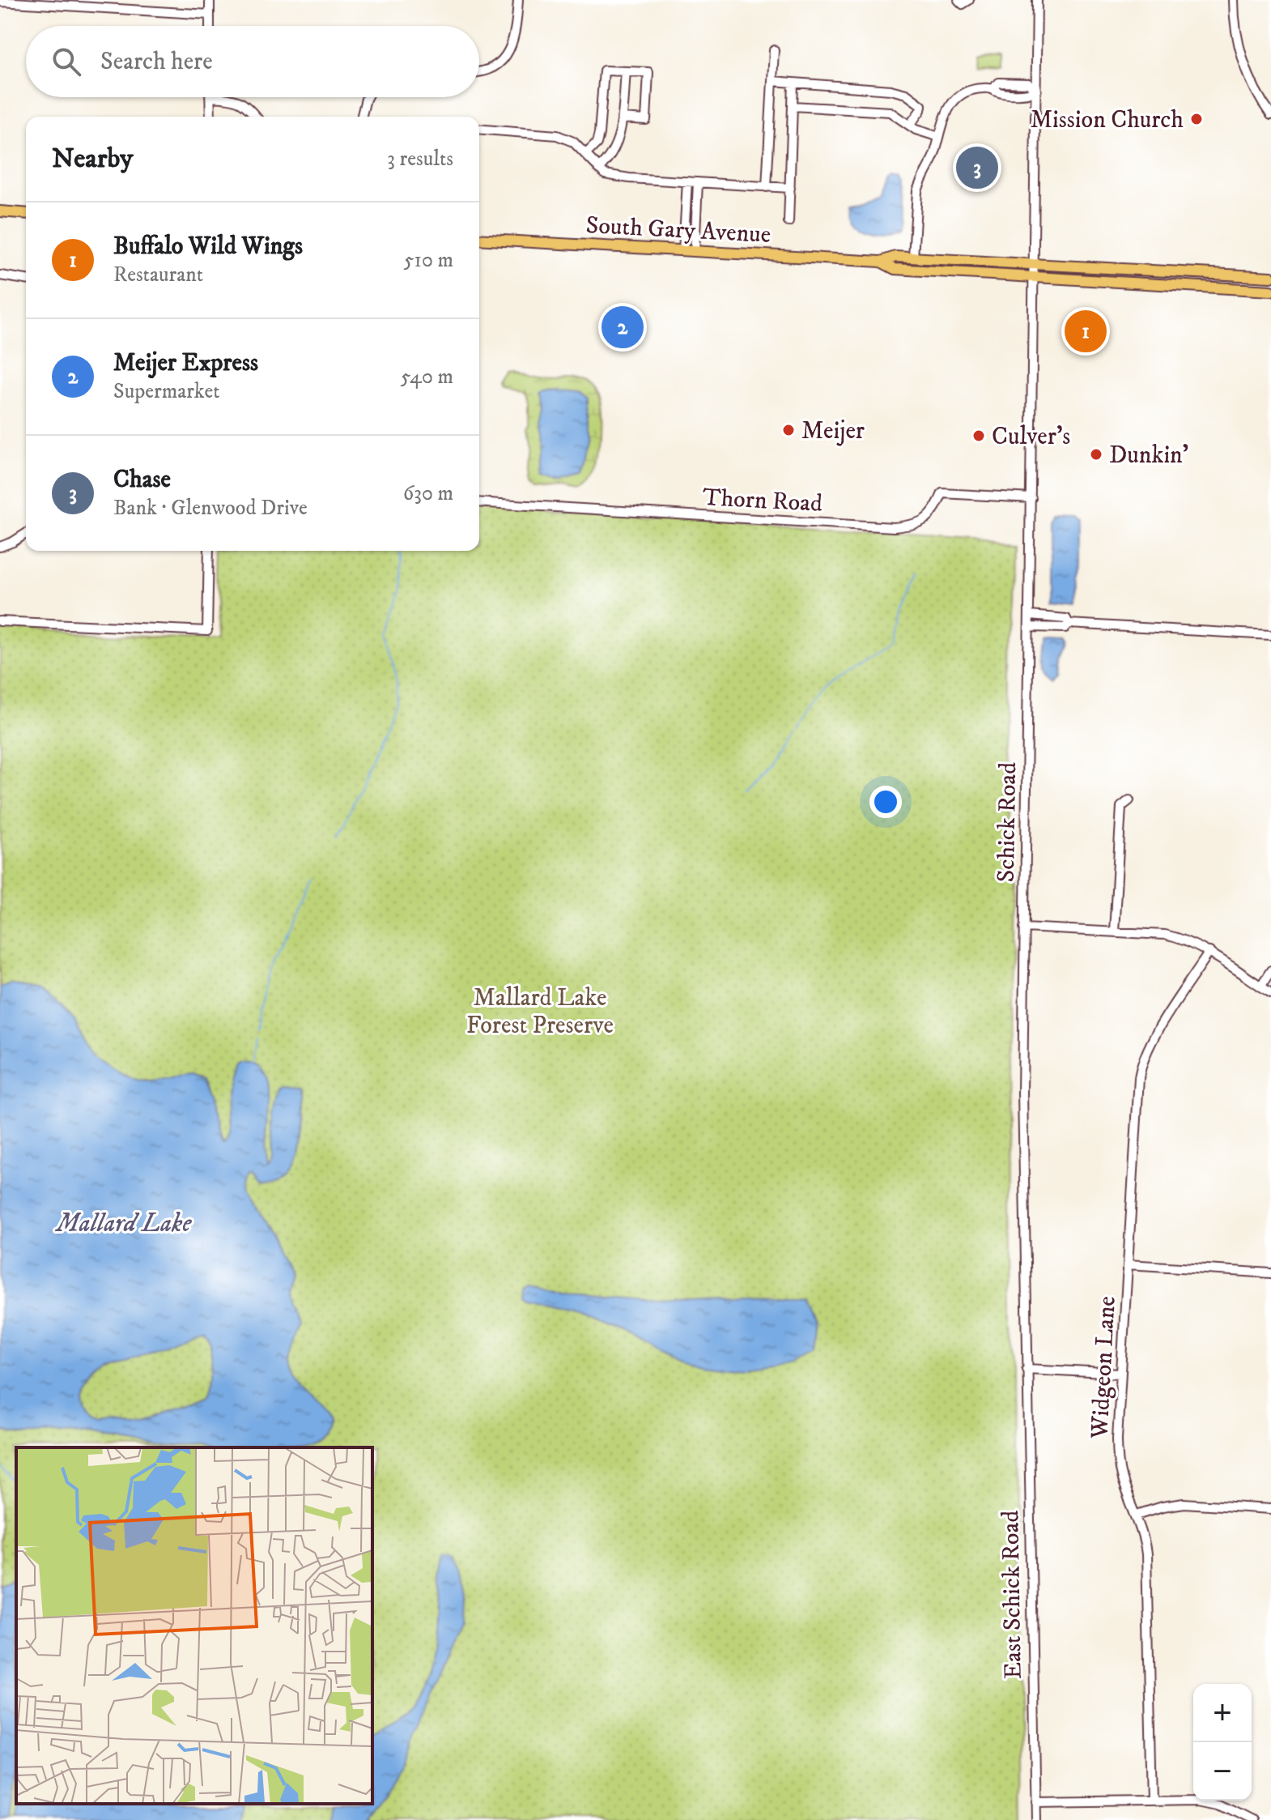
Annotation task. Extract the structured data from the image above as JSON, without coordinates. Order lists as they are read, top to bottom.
{
  "streets": {
    "main road": ["South Gary Avenue"],
    "street": [
      "Thorn Road",
      "Schick Road",
      "Widgeon Lane",
      "East Schick Road"
    ]
  },
  "crossings": [
    ["South Gary Avenue", "Schick Road"],
    ["Thorn Road", "Schick Road"],
    ["Schick Road", "East Schick Road"]
  ],
  "water": ["Mallard Lake"],
  "parks": ["Mallard Lake Forest Preserve"],
  "places": [
    "Mission Church",
    "Meijer",
    "Culver's",
    "Dunkin'"
  ],
  "page": {
    "search": "Search here",
    "heading": ["Nearby", "3 results"],
    "pins": ["3", "2", "1"],
    "list": [
      {
        "mark": "1",
        "name": "Buffalo Wild Wings",
        "note": "Restaurant",
        "value": "510 m"
      },
      {
        "mark": "2",
        "name": "Meijer Express",
        "note": "Supermarket",
        "value": "540 m"
      },
      {
        "mark": "3",
        "name": "Chase",
        "note": "Bank · Glenwood Drive",
        "value": "630 m"
      }
    ],
    "map_buttons": ["+", "−"]
  }
}
